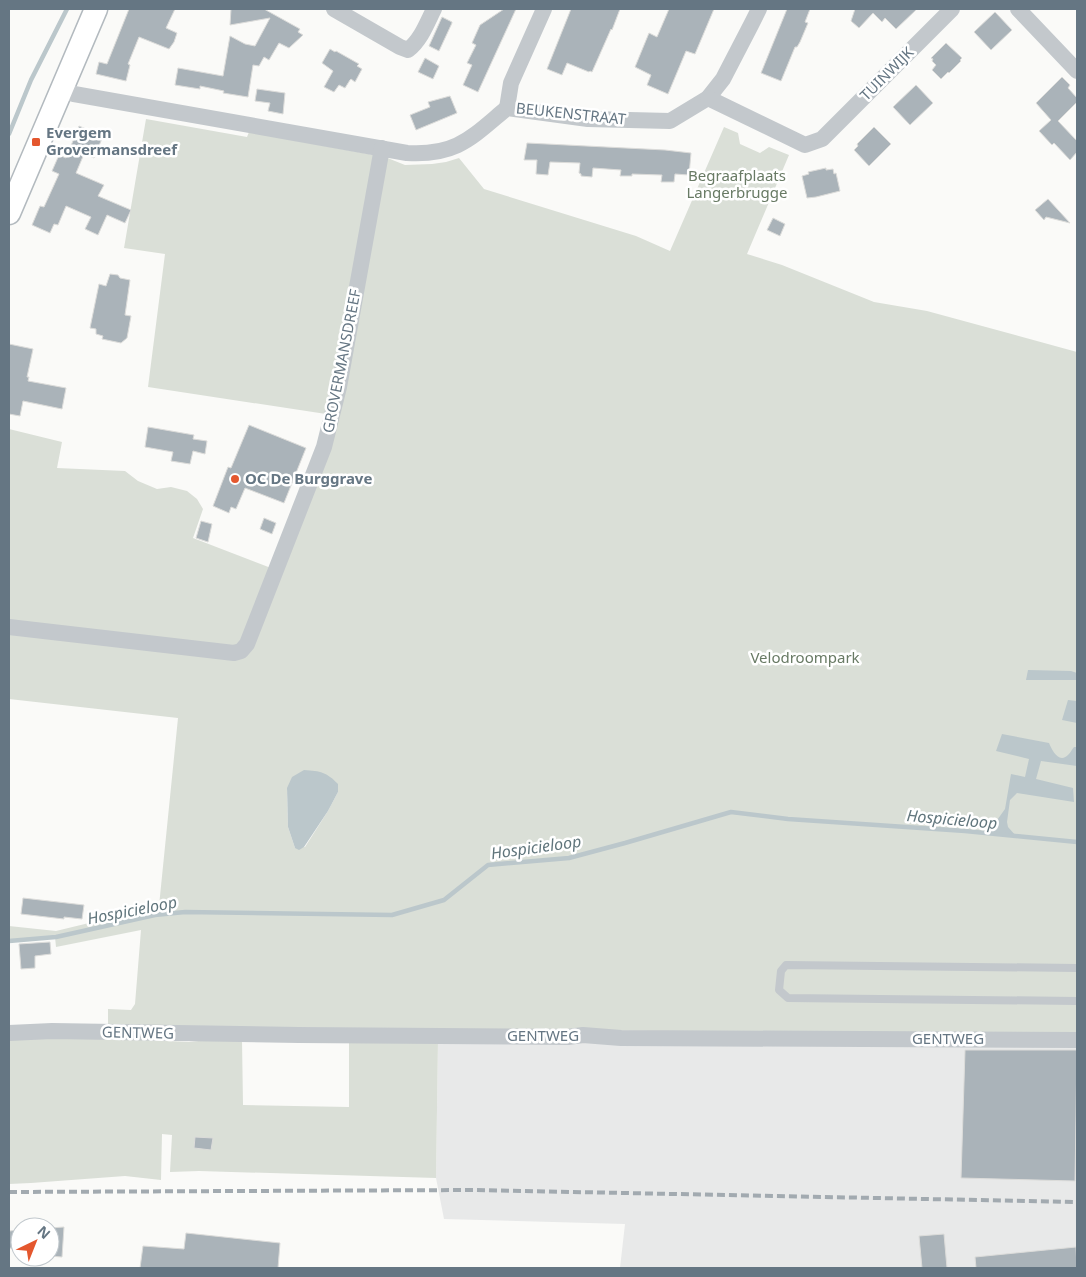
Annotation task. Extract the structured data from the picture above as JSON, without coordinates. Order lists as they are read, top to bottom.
{
  "streets": {
    "street": [
      "TUINWIJK",
      "BEUKENSTRAAT",
      "GROVERMANSDREEF",
      "GENTWEG"
    ]
  },
  "crossings": [
    ["TUINWIJK", "BEUKENSTRAAT"],
    ["BEUKENSTRAAT", "GROVERMANSDREEF"]
  ],
  "water": ["Hospicieloop"],
  "parks": ["Begraafplaats Langerbrugge", "Velodroompark"],
  "places": {
    "transit": ["Evergem Grovermansdreef"],
    "other": ["OC De Burggrave"]
  },
  "north": "top right"
}
